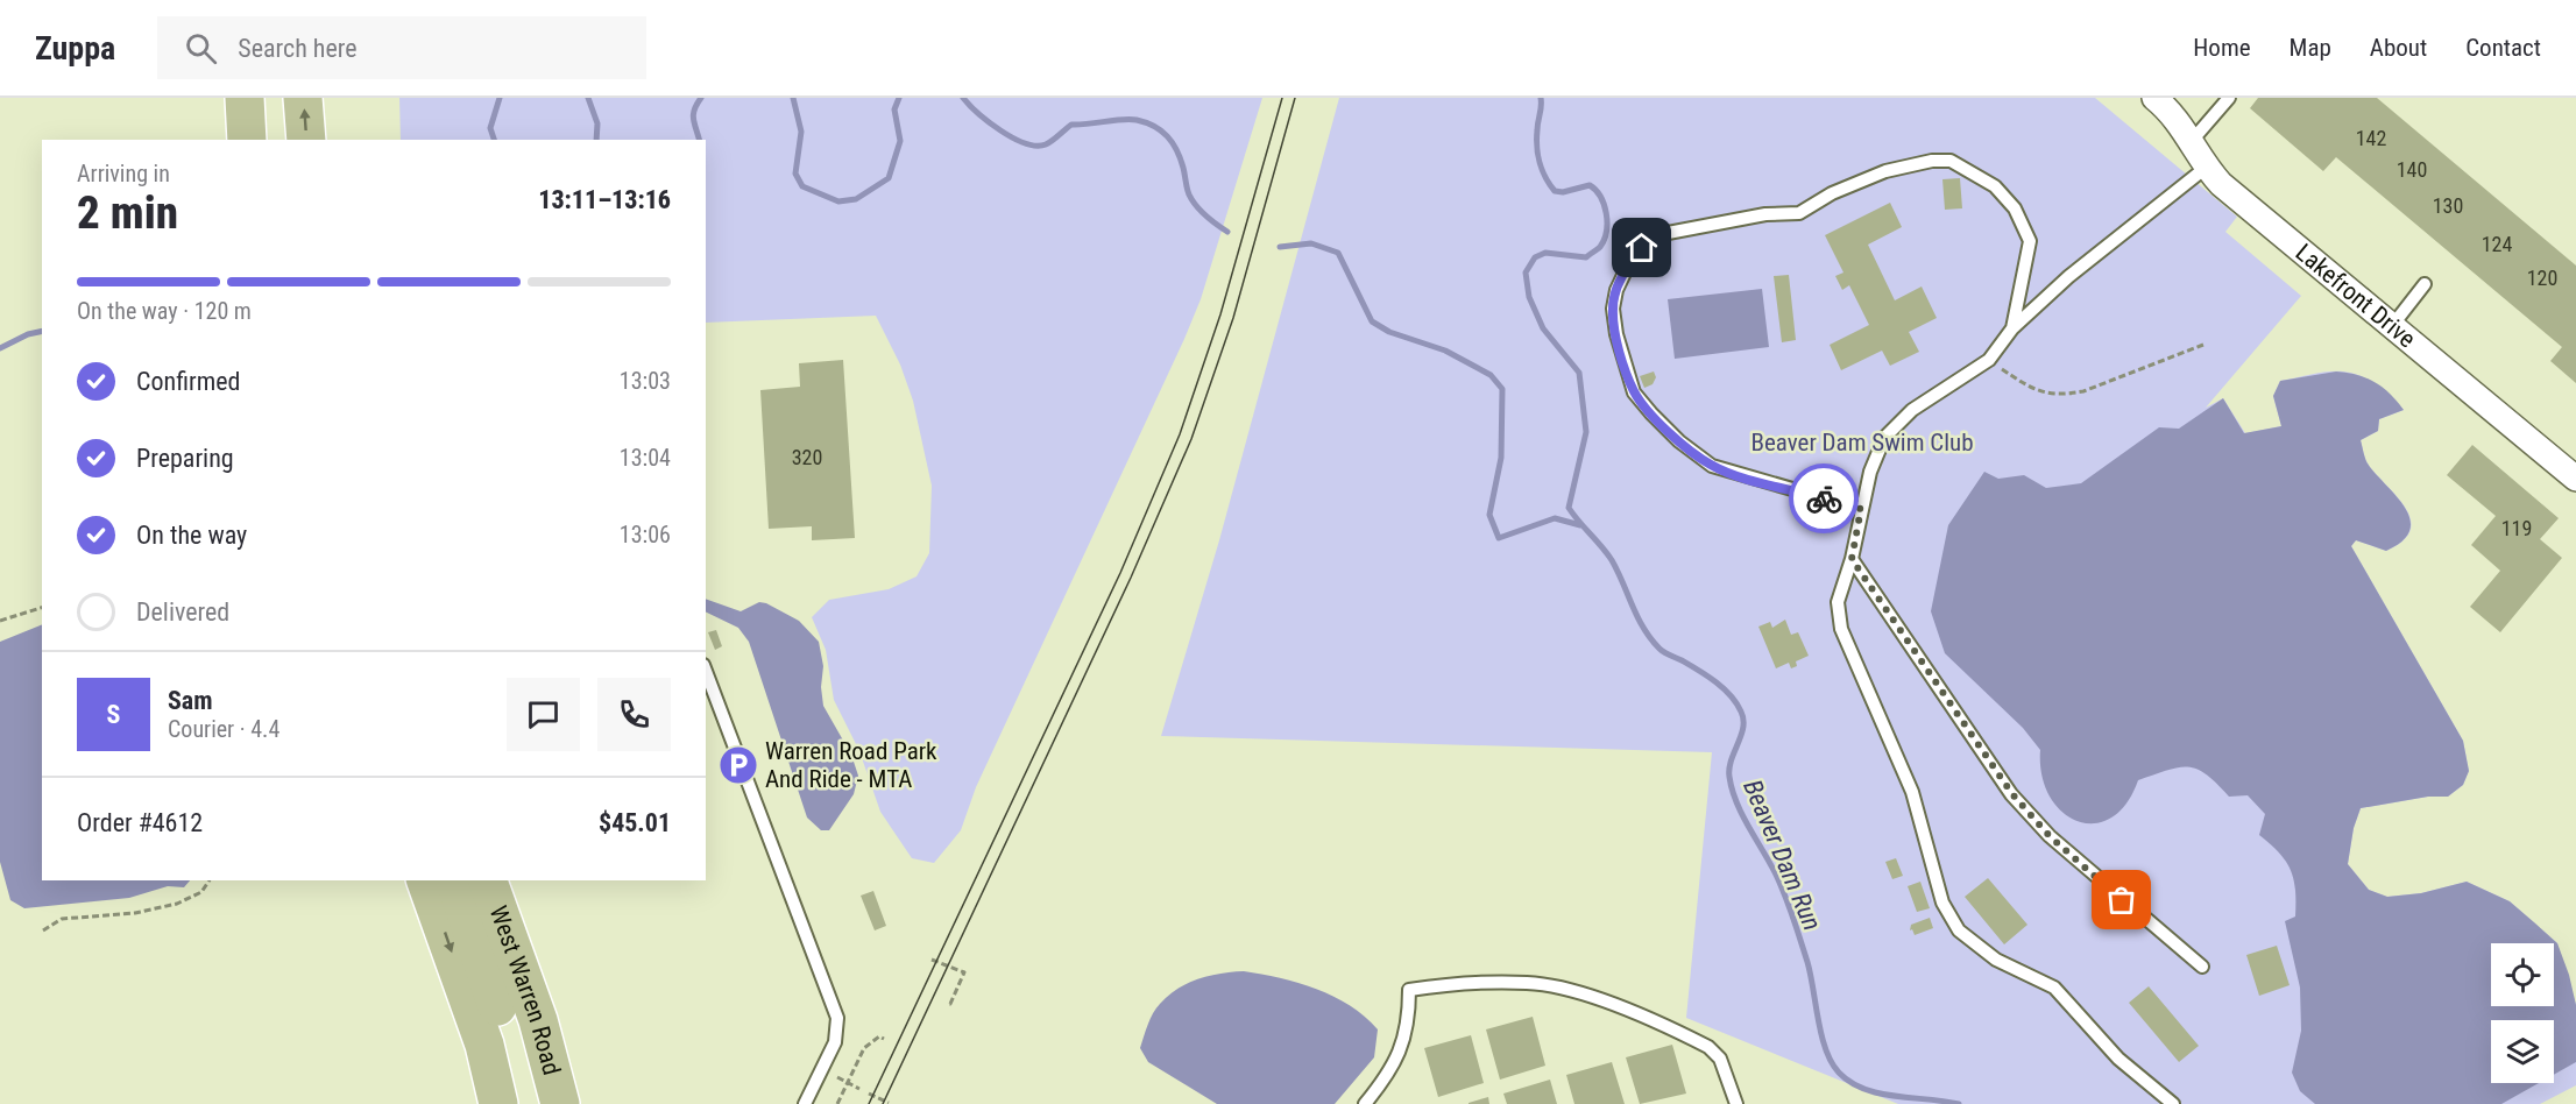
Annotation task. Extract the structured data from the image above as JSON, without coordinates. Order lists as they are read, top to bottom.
{
  "streets": {
    "main road": ["West Warren Road"],
    "street": ["Lakefront Drive"]
  },
  "water": ["Beaver Dam Run"],
  "parks": ["Beaver Dam Swim Club"],
  "places": {
    "parking": ["Warren Road Park And Ride - MTA"]
  },
  "house_numbers": [
    "142",
    "140",
    "130",
    "124",
    "120",
    "320",
    "119"
  ],
  "page": {
    "header": "Zuppa",
    "search": "Search here",
    "nav": [
      "Home",
      "Map",
      "About",
      "Contact"
    ],
    "heading": ["2 min", "Arriving in", "13:11–13:16"],
    "panel": [
      "Sam",
      "Courier · 4.4",
      "Order #4612",
      "$45.01"
    ],
    "bar": "On the way · 120 m",
    "list": [
      ["Confirmed", "13:03"],
      ["Preparing", "13:04"],
      ["On the way", "13:06"],
      "Delivered"
    ],
    "round": "S"
  }
}
